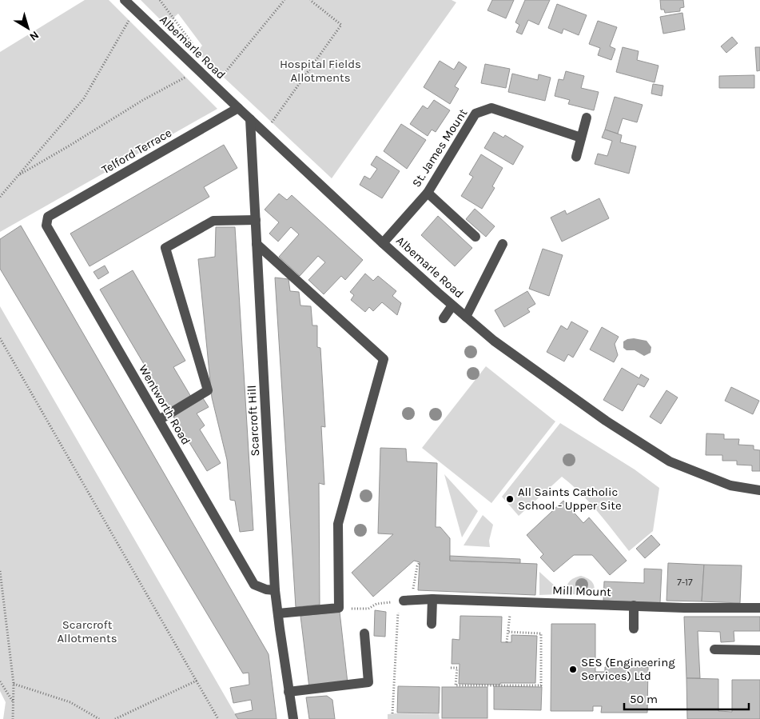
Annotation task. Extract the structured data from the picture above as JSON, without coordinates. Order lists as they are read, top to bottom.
{
  "streets": {
    "street": [
      "Albemarle Road",
      "St. James Mount",
      "Telford Terrace",
      "Wentworth Road",
      "Scarcroft Hill",
      "Mill Mount"
    ]
  },
  "crossings": [
    ["Albemarle Road", "St. James Mount"],
    ["Albemarle Road", "Telford Terrace"],
    ["Albemarle Road", "Scarcroft Hill"],
    ["Telford Terrace", "Wentworth Road"],
    ["Wentworth Road", "Scarcroft Hill"]
  ],
  "parks": ["Hospital Fields Allotments", "Scarcroft Allotments"],
  "places": ["All Saints Catholic School - Upper Site", "SES (Engineering Services) Ltd"],
  "house_numbers": ["7-17"],
  "scale_bar": "50 m",
  "north": "bottom right"
}
